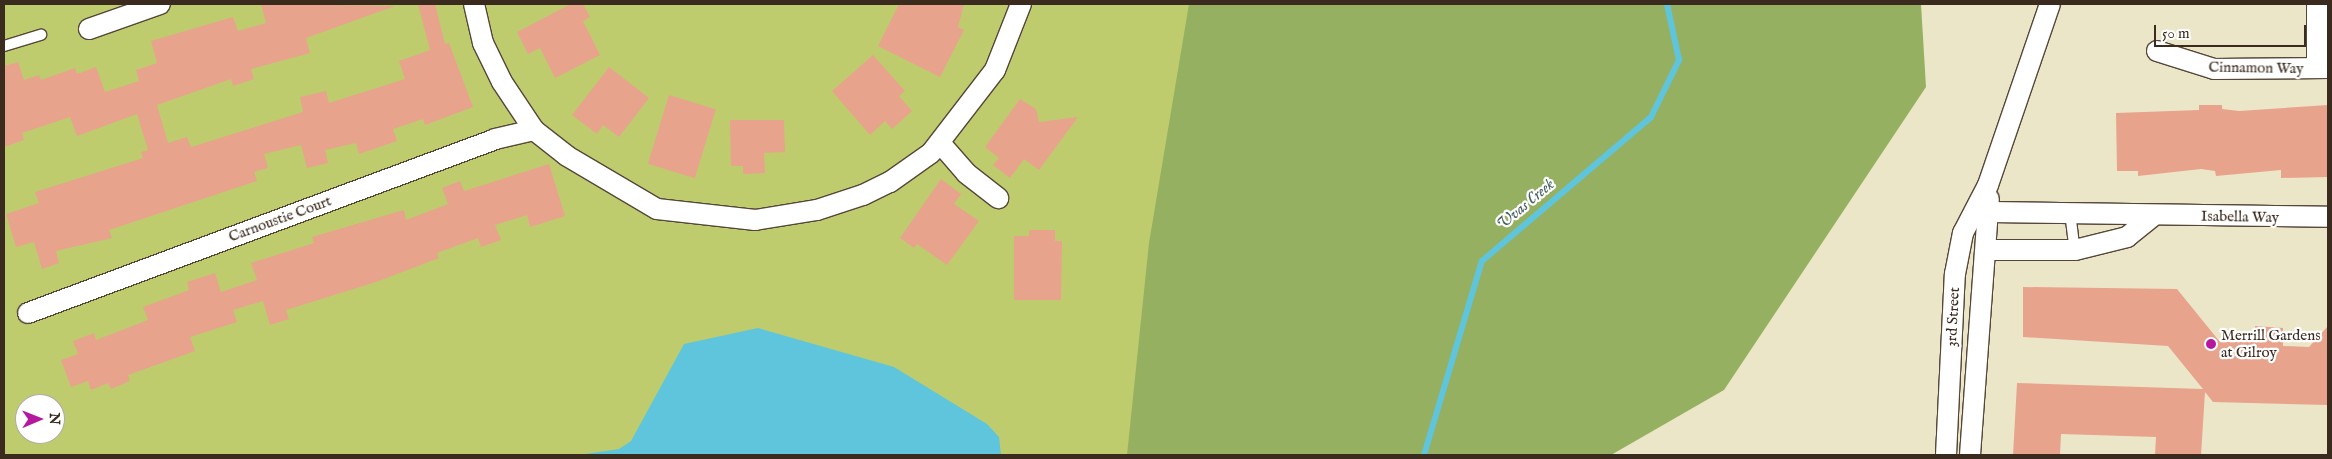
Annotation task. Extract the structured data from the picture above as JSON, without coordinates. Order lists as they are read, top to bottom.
{
  "streets": {
    "street": [
      "Cinnamon Way",
      "Isabella Way",
      "Carnoustie Court",
      "3rd Street"
    ]
  },
  "crossings": [
    ["Isabella Way", "3rd Street"]
  ],
  "water": ["Uvas Creek"],
  "places": ["Merrill Gardens at Gilroy"],
  "scale_bar": "50 m",
  "north": "right"
}
